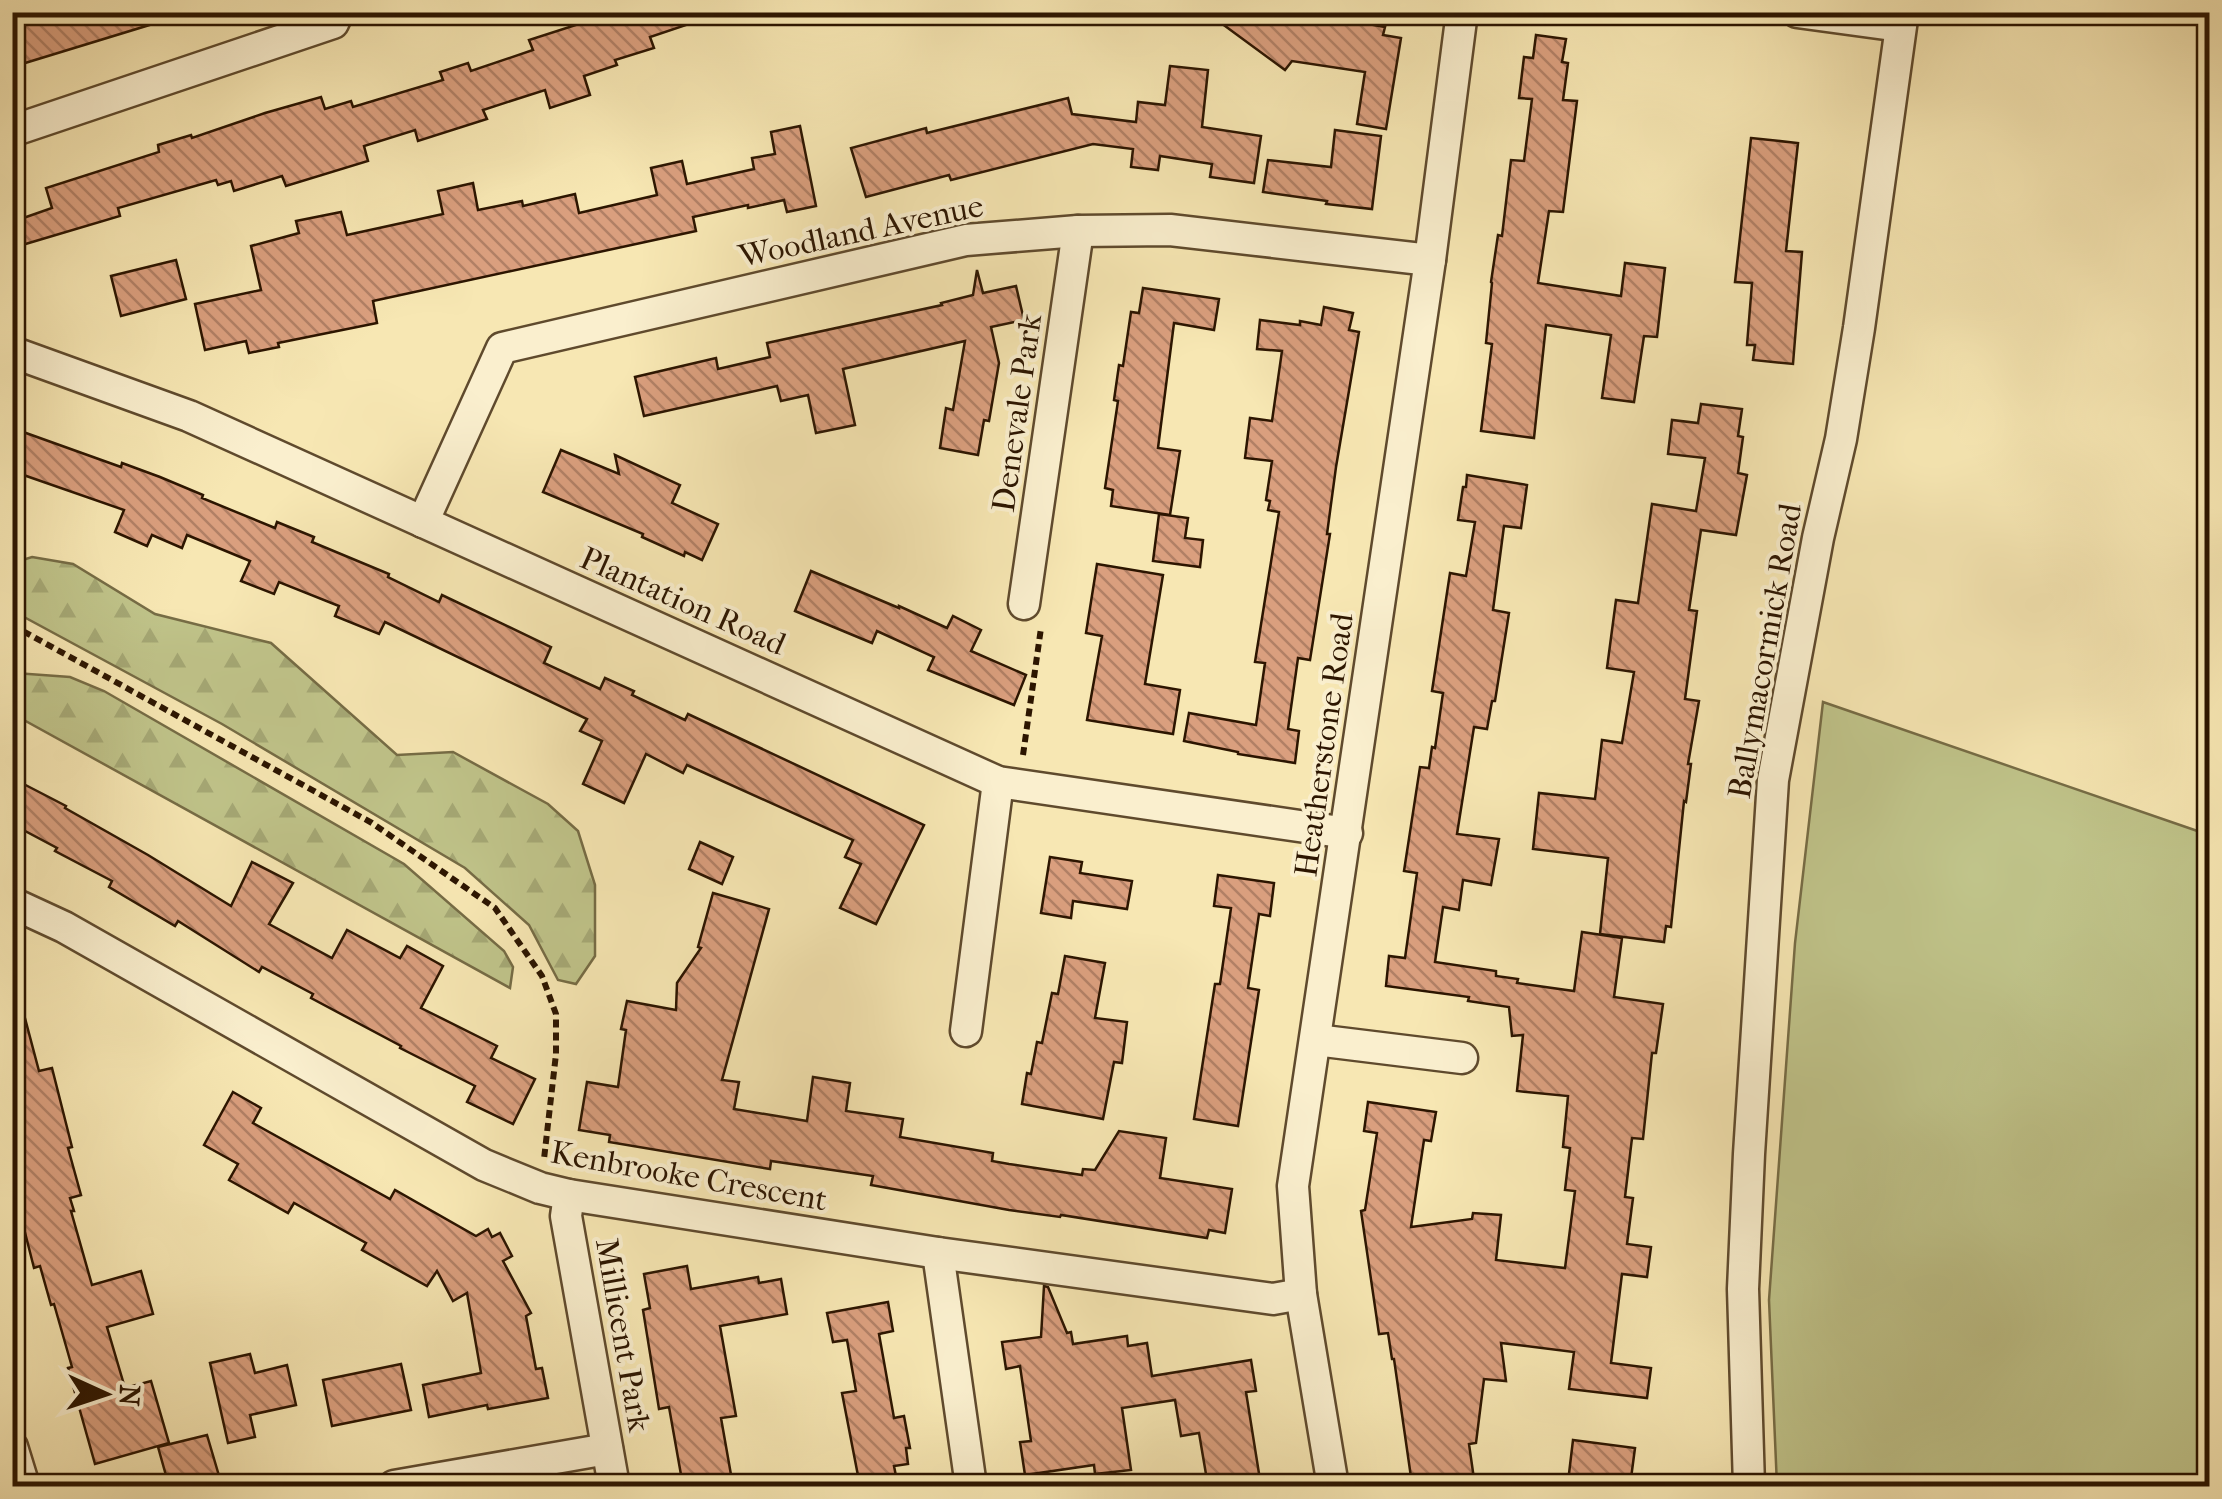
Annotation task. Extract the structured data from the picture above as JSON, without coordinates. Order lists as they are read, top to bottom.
{
  "streets": {
    "street": [
      "Woodland Avenue",
      "Denevale Park",
      "Plantation Road",
      "Ballymacormick Road",
      "Heatherstone Road",
      "Kenbrooke Crescent",
      "Millicent Park"
    ]
  },
  "crossings": [
    ["Woodland Avenue", "Denevale Park"],
    ["Woodland Avenue", "Plantation Road"],
    ["Woodland Avenue", "Heatherstone Road"],
    ["Plantation Road", "Heatherstone Road"],
    ["Heatherstone Road", "Kenbrooke Crescent"],
    ["Kenbrooke Crescent", "Millicent Park"]
  ],
  "north": "right"
}
